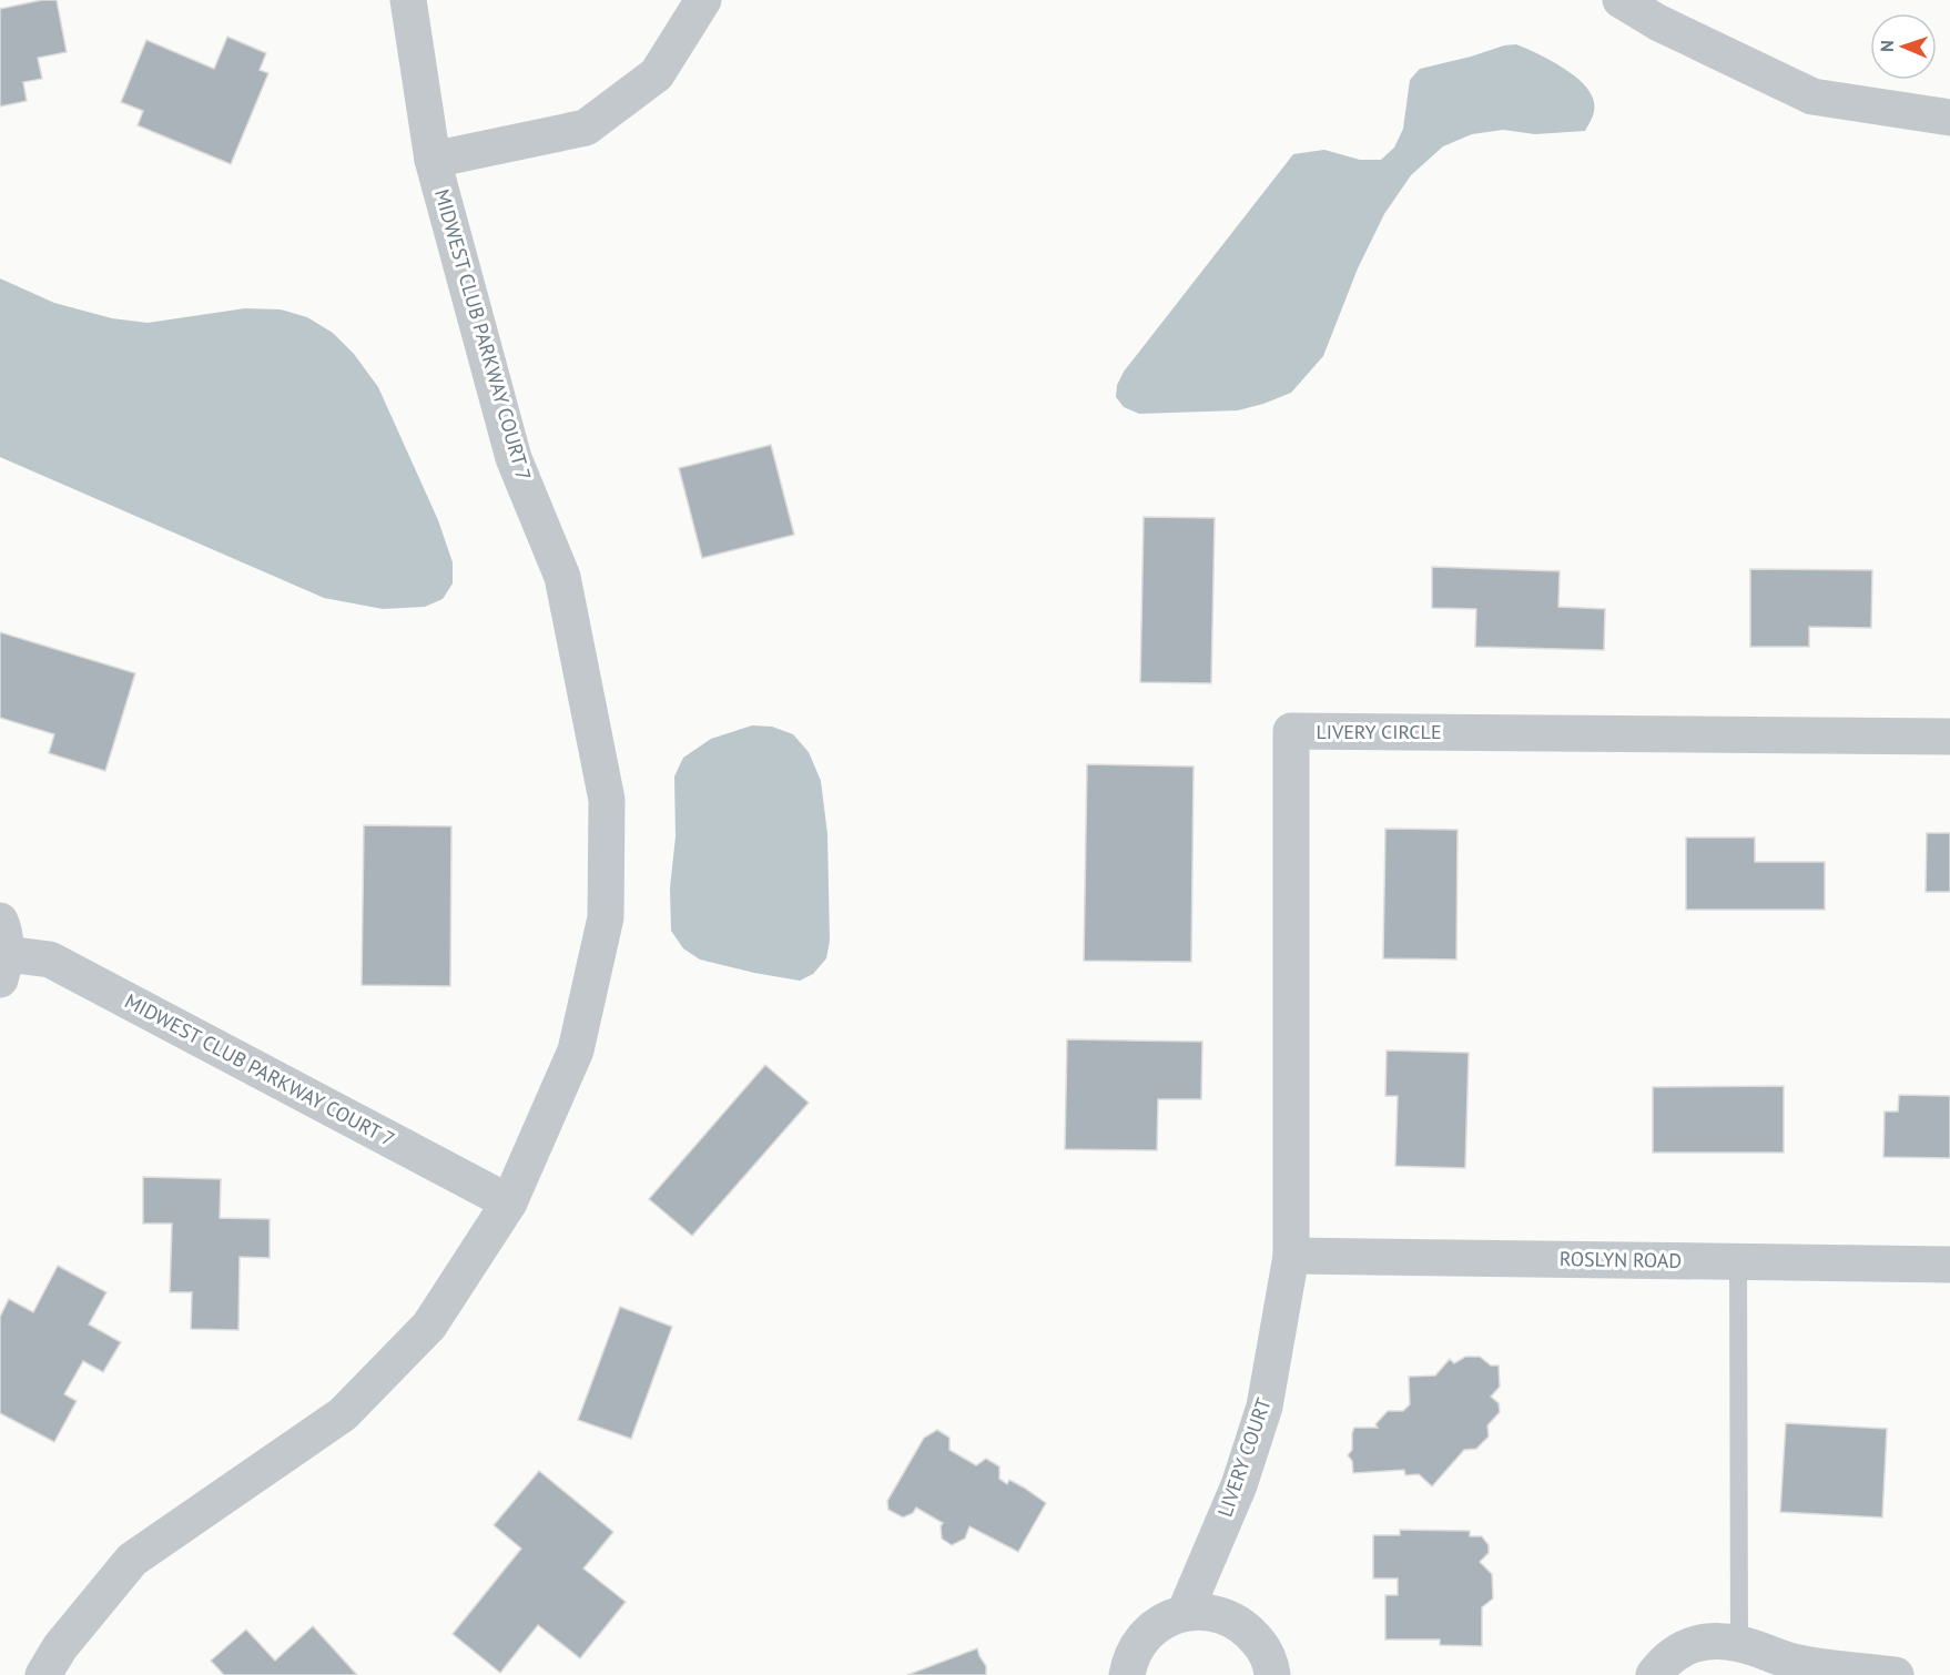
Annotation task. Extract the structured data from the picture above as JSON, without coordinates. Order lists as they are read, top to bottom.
{
  "streets": {
    "street": [
      "MIDWEST CLUB PARKWAY COURT 7",
      "LIVERY CIRCLE",
      "ROSLYN ROAD",
      "LIVERY COURT"
    ]
  },
  "crossings": [
    ["LIVERY CIRCLE", "ROSLYN ROAD"],
    ["LIVERY CIRCLE", "LIVERY COURT"],
    ["ROSLYN ROAD", "LIVERY COURT"]
  ],
  "north": "left"
}
